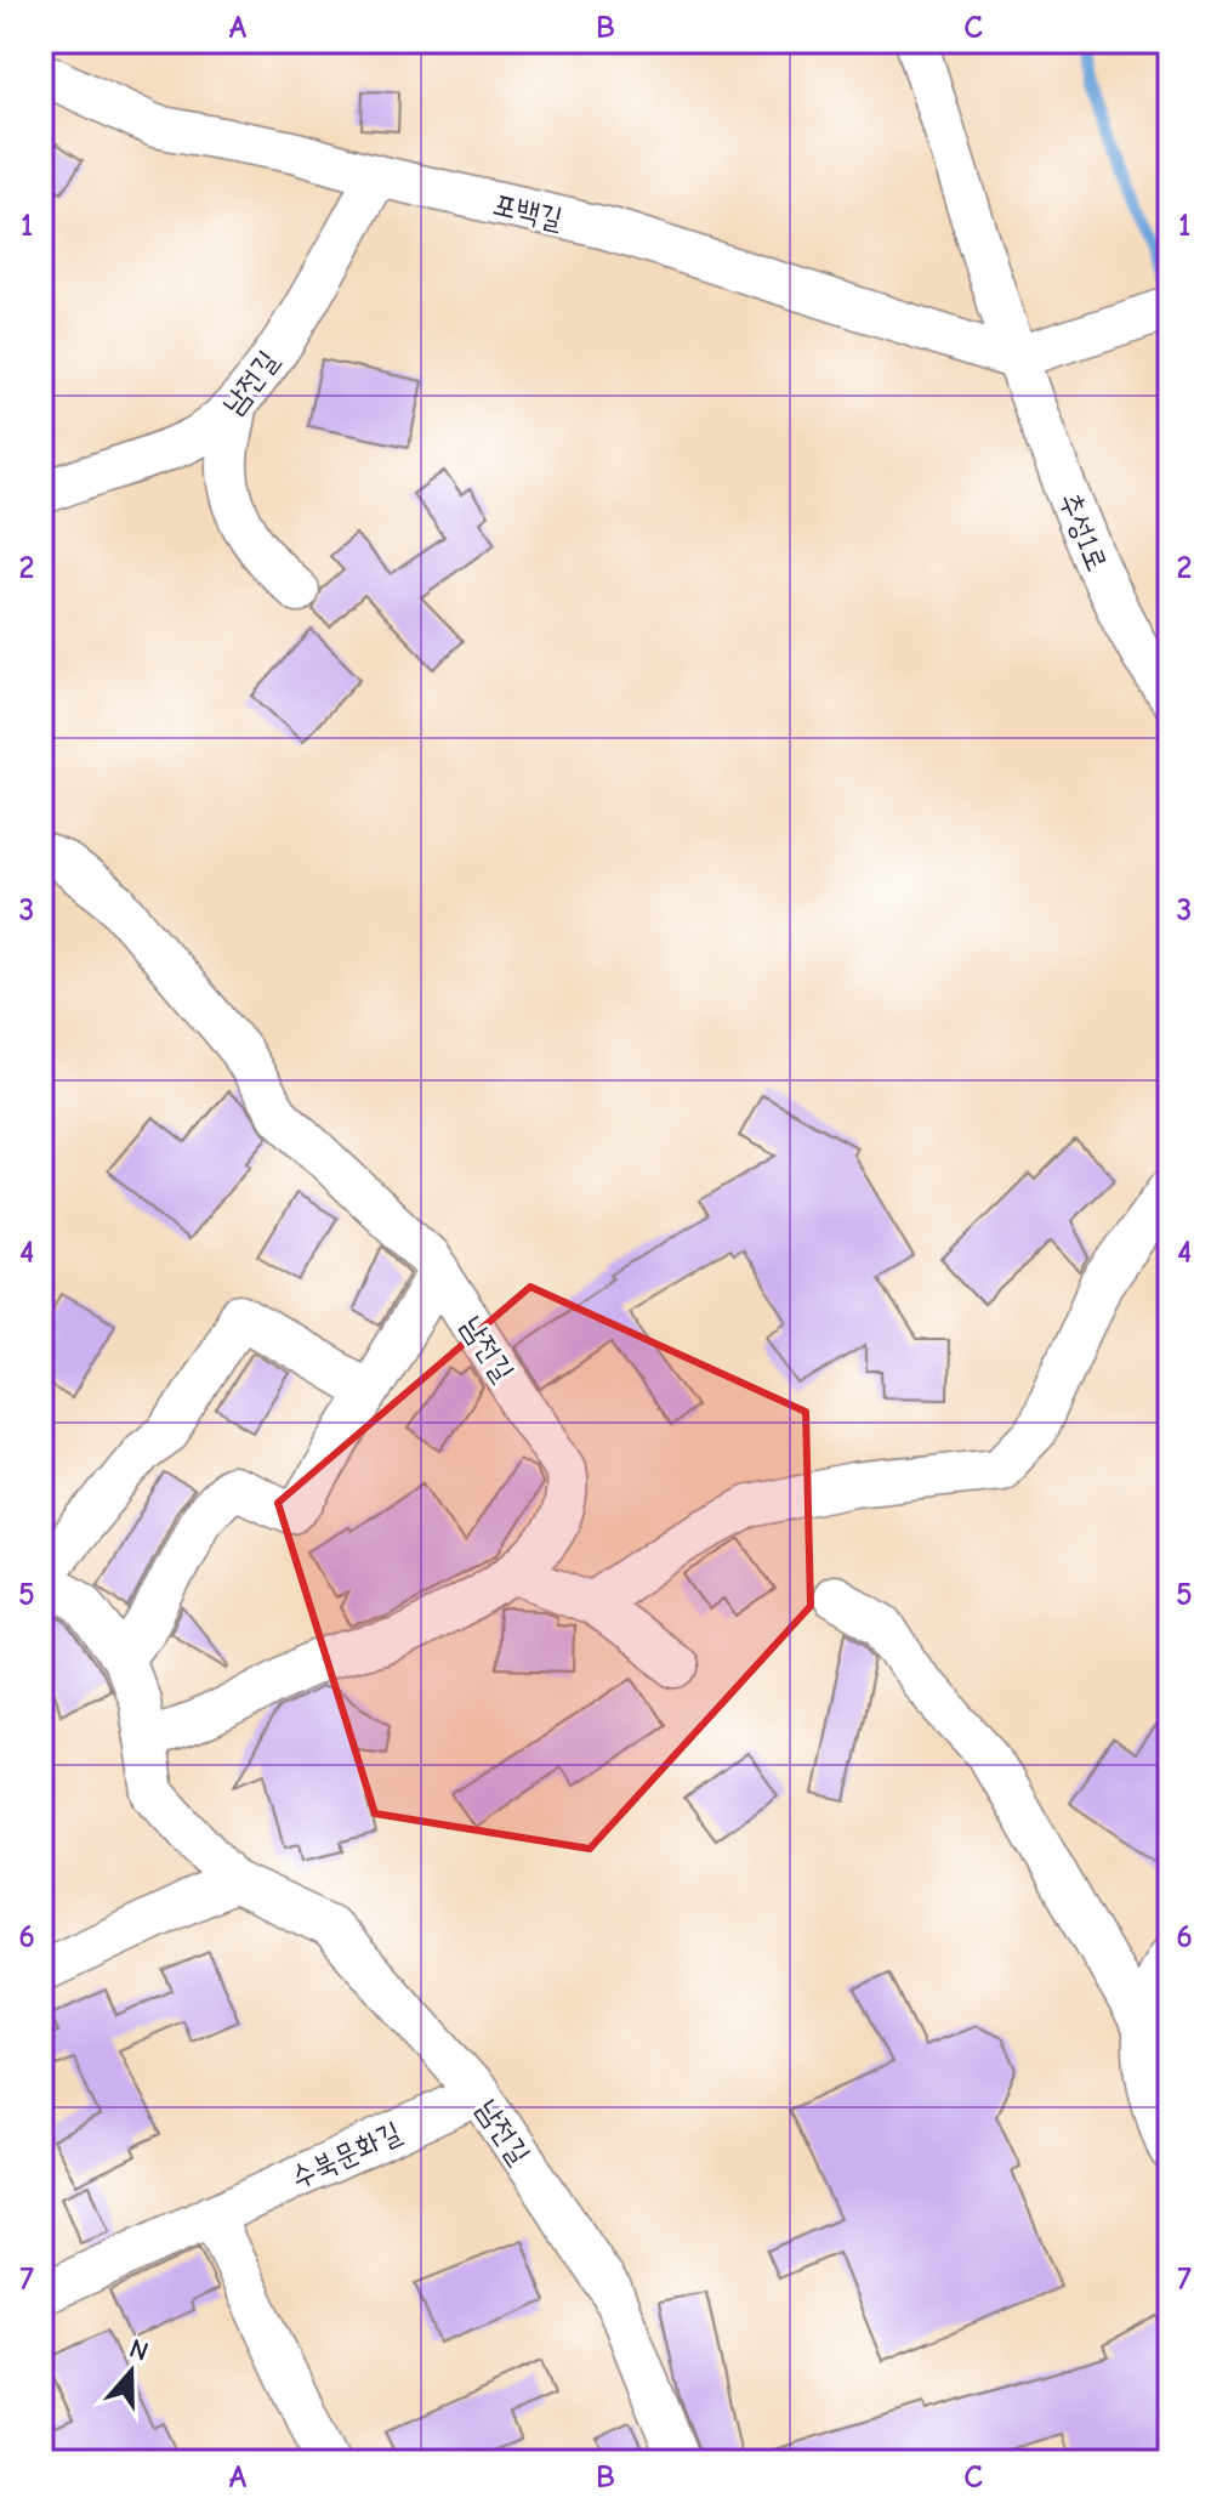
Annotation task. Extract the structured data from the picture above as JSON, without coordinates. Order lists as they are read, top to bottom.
{
  "streets": {
    "street": [
      "포백길",
      "남전길",
      "추성1로",
      "수북문화길"
    ]
  },
  "crossings": [
    ["포백길", "남전길"],
    ["포백길", "추성1로"],
    ["남전길", "수북문화길"]
  ],
  "north": "top",
  "grid": {
    "columns": ["A", "B", "C"],
    "rows": [
      "1",
      "2",
      "3",
      "4",
      "5",
      "6",
      "7"
    ]
  }
}
